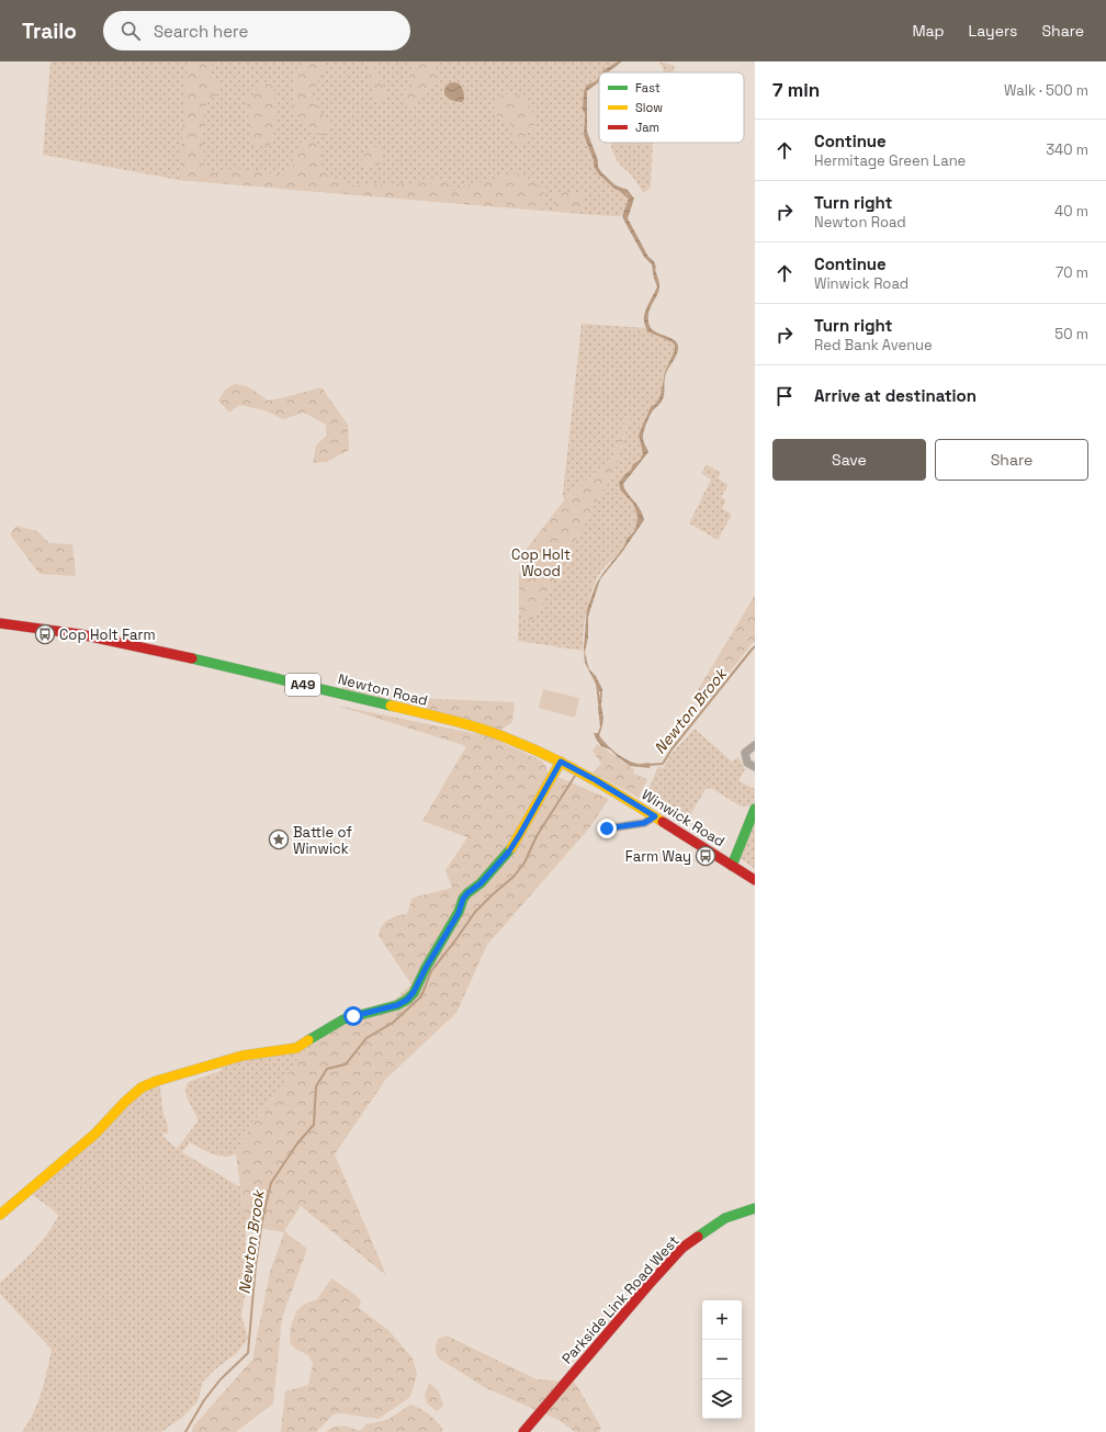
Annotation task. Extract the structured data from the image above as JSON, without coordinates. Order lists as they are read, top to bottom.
{
  "streets": {
    "main road": [
      "A49",
      "Newton Road",
      "Winwick Road",
      "Parkside Link Road West"
    ]
  },
  "crossings": [
    ["Newton Road", "Winwick Road"]
  ],
  "water": ["Newton Brook"],
  "parks": ["Cop Holt Wood"],
  "places": {
    "bus stop": ["Cop Holt Farm", "Farm Way"],
    "place": ["Battle of Winwick"]
  },
  "legend": ["Fast", "Slow", "Jam"],
  "page": {
    "header": "Trailo",
    "search": "Search here",
    "nav": ["Map", "Layers", "Share"],
    "heading": ["7 min", "Walk · 500 m"],
    "list": [
      ["Continue", "Hermitage Green Lane", "340 m"],
      ["Turn right", "Newton Road", "40 m"],
      ["Continue", "Winwick Road", "70 m"],
      ["Turn right", "Red Bank Avenue", "50 m"],
      "Arrive at destination"
    ],
    "buttons": ["Save", "Share"],
    "map_buttons": ["+", "−"]
  }
}
